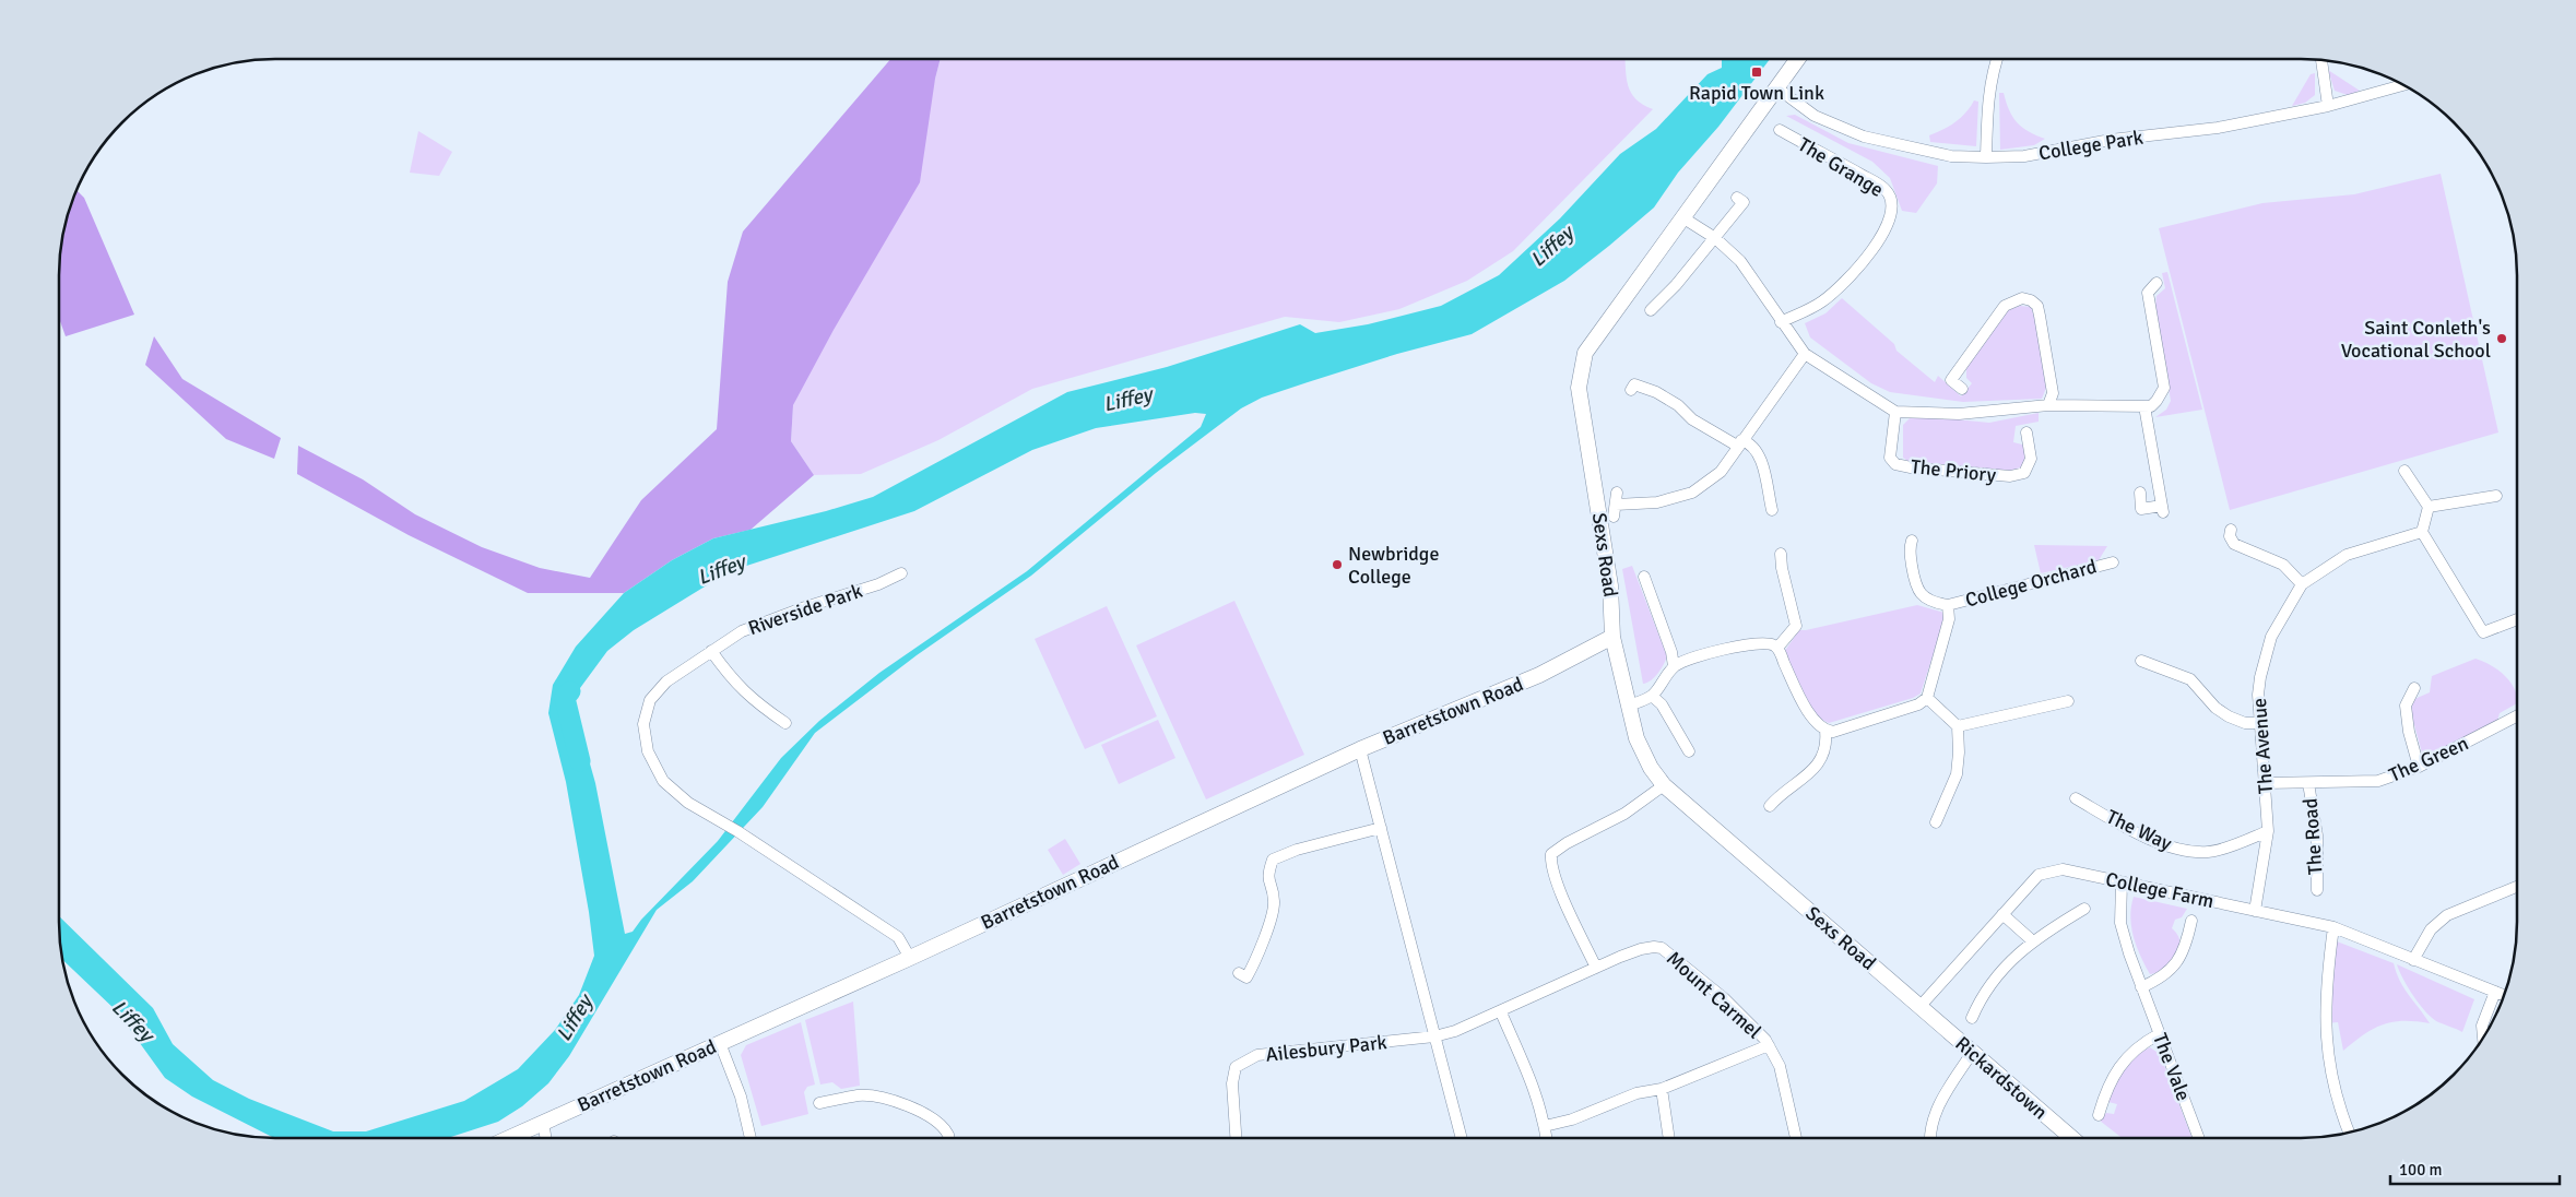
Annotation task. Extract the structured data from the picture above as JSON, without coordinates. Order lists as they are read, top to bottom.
{
  "streets": {
    "street": [
      "College Park",
      "The Grange",
      "The Priory",
      "Sexs Road",
      "College Orchard",
      "Riverside Park",
      "Barretstown Road",
      "The Avenue",
      "The Green",
      "The Way",
      "The Road",
      "College Farm",
      "Mount Carmel",
      "Ailesbury Park",
      "The Vale",
      "Rickardstown"
    ]
  },
  "crossings": [
    ["College Park", "Sexs Road"],
    ["Sexs Road", "Barretstown Road"],
    ["Sexs Road", "College Farm"],
    ["Sexs Road", "Rickardstown"],
    ["Riverside Park", "Barretstown Road"],
    ["The Avenue", "The Green"],
    ["The Avenue", "The Way"],
    ["The Avenue", "College Farm"],
    ["The Green", "The Road"],
    ["College Farm", "The Vale"],
    ["College Farm", "Rickardstown"],
    ["Mount Carmel", "Ailesbury Park"]
  ],
  "water": ["Liffey"],
  "places": {
    "transit": ["Rapid Town Link"],
    "other": ["Saint Conleth's Vocational School", "Newbridge College"]
  },
  "scale_bar": "100 m"
}
